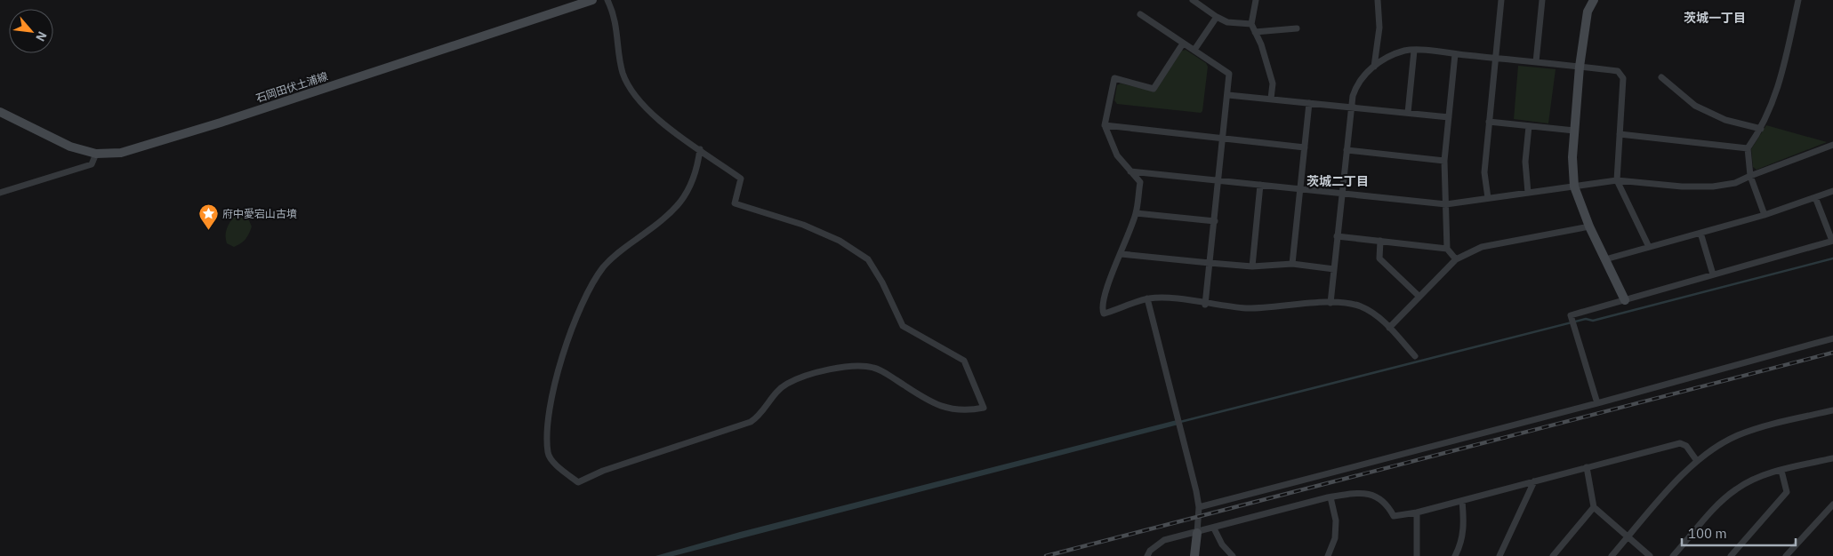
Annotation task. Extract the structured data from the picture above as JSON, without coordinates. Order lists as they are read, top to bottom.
{
  "streets": {
    "main road": ["石岡田伏土浦線"]
  },
  "districts": ["茨城一丁目", "茨城二丁目"],
  "places": {
    "place": ["府中愛宕山古墳"]
  },
  "scale_bar": "100 m",
  "north": "bottom right"
}
